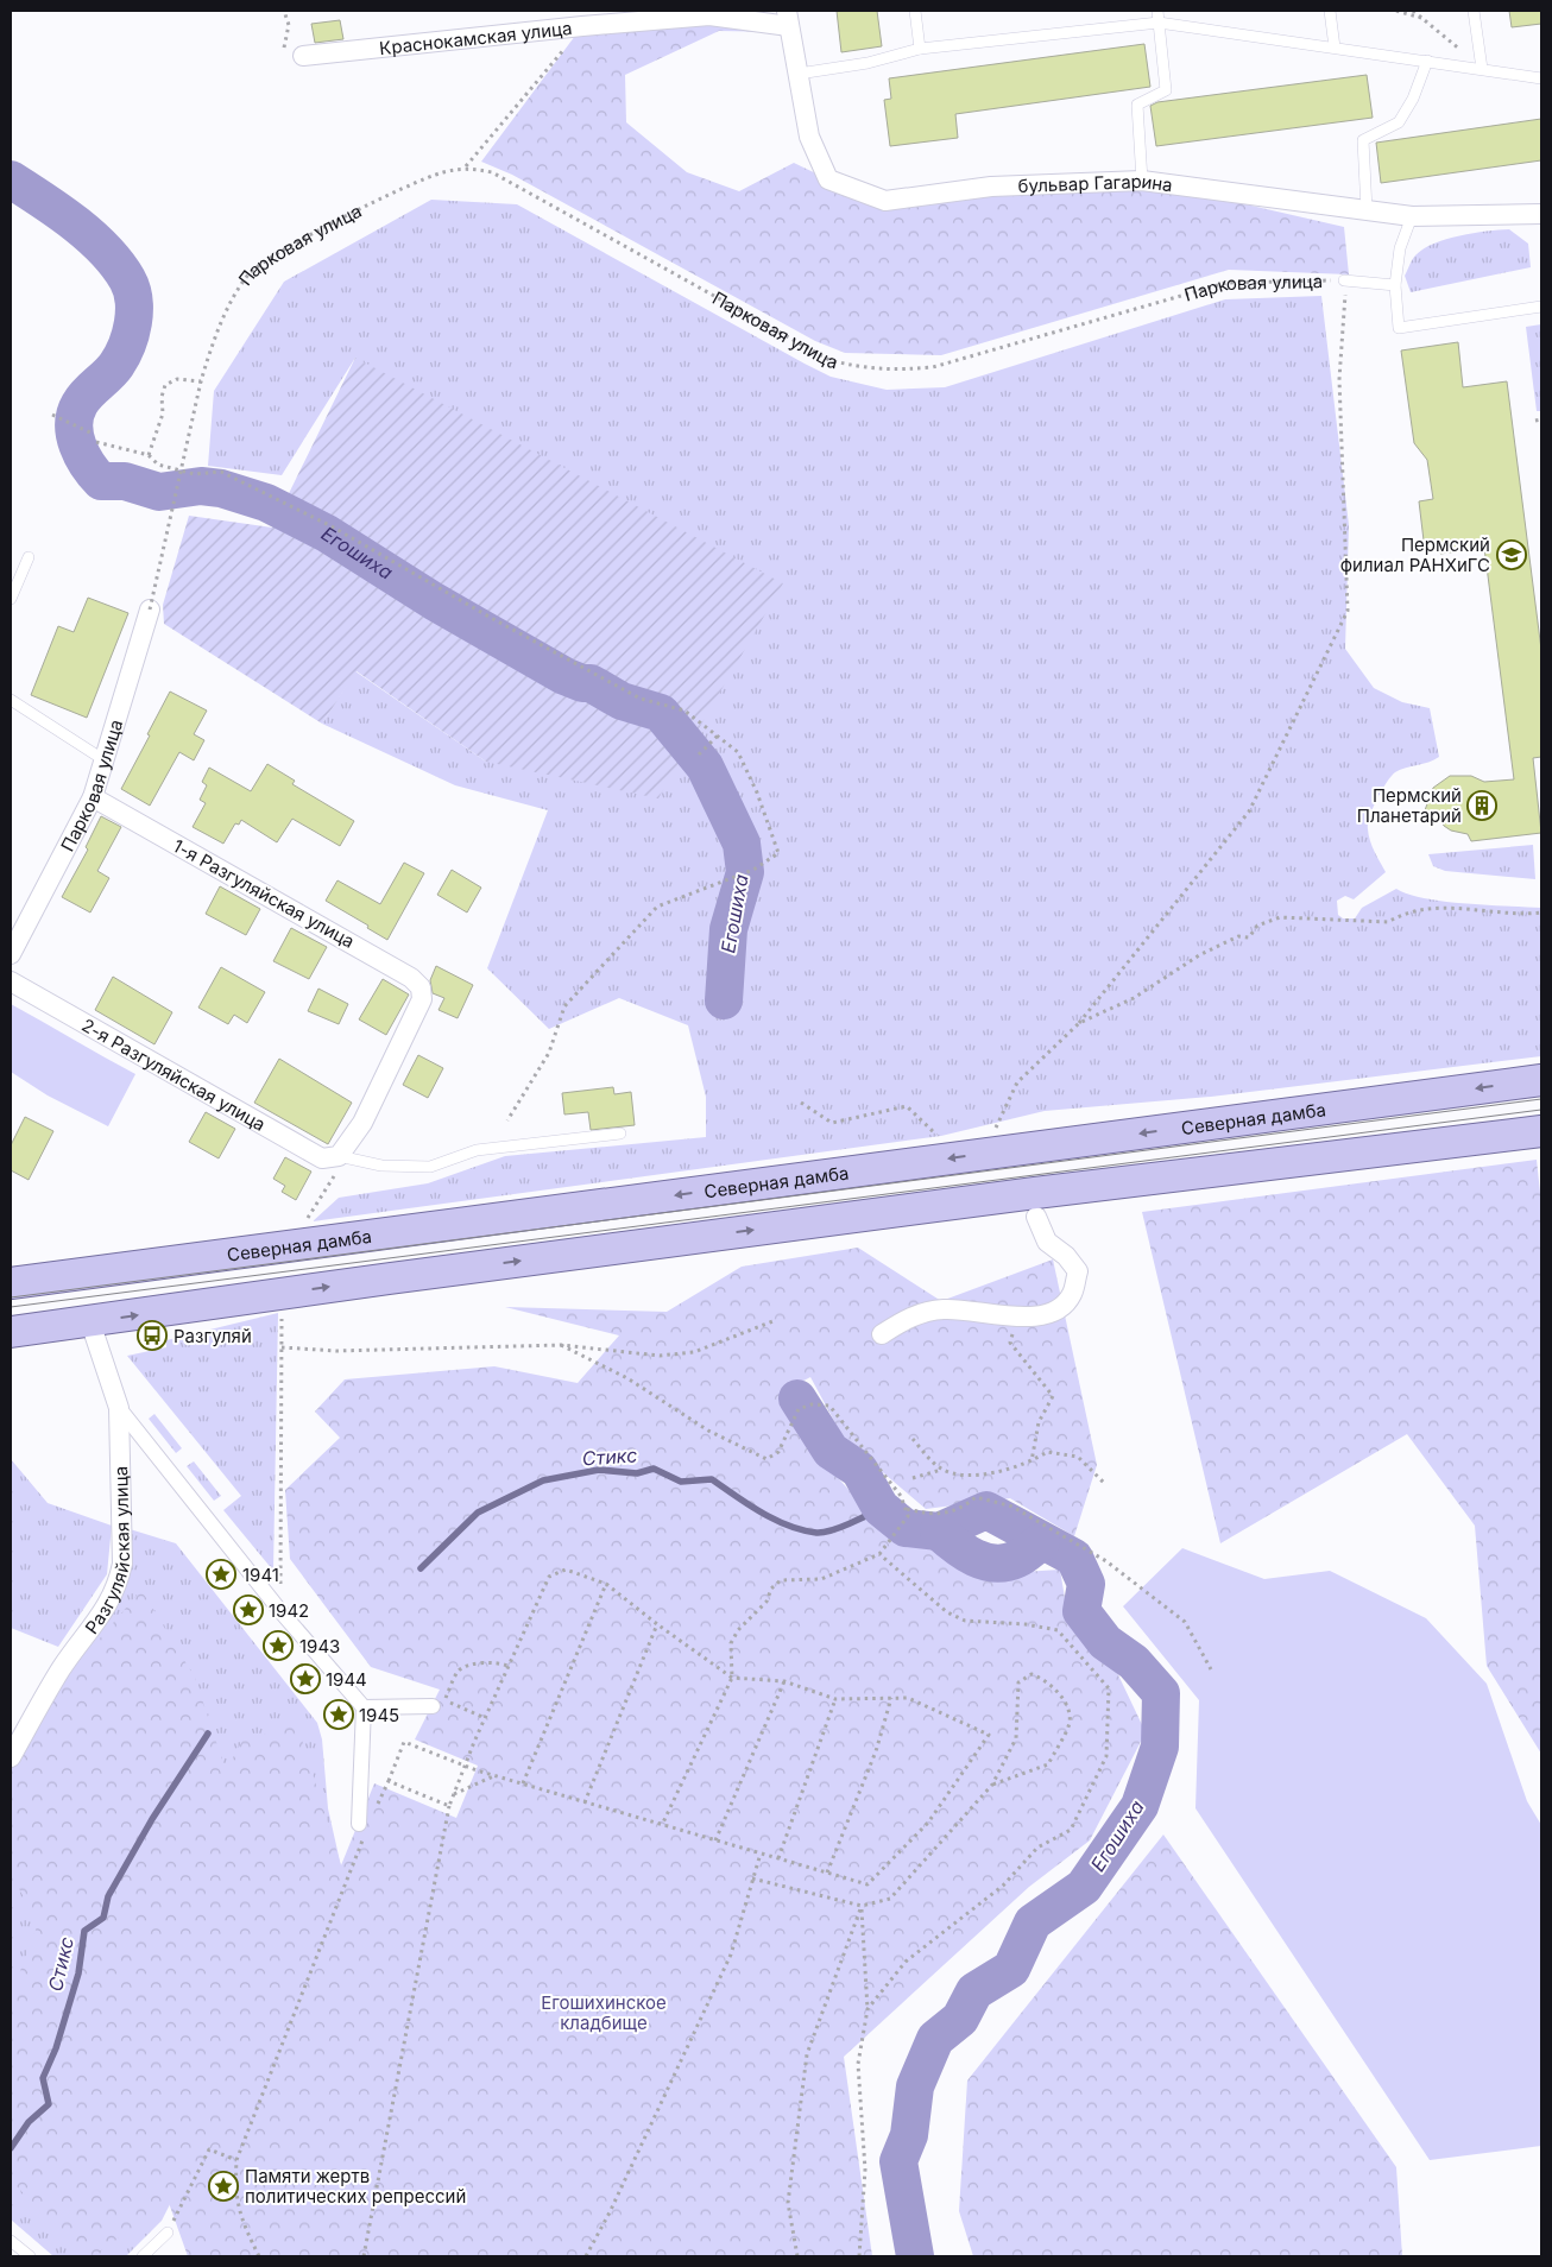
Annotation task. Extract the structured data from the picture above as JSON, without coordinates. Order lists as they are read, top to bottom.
{
  "streets": {
    "main road": ["Северная дамба"],
    "street": [
      "Краснокамская улица",
      "бульвар Гагарина",
      "Парковая улица",
      "1-я Разгуляйская улица",
      "2-я Разгуляйская улица",
      "Разгуляйская улица"
    ]
  },
  "crossings": [
    ["Краснокамская улица", "бульвар Гагарина"],
    ["Парковая улица", "1-я Разгуляйская улица"],
    ["1-я Разгуляйская улица", "2-я Разгуляйская улица"]
  ],
  "water": ["Егошиха", "Стикс"],
  "parks": ["Егошихинское кладбище"],
  "places": {
    "school or university": ["Пермский филиал РАНХиГС"],
    "building": ["Пермский Планетарий"],
    "bus stop": ["Разгуляй"],
    "place": [
      "1941",
      "1942",
      "1943",
      "1944",
      "1945",
      "Памяти жертв политических репрессий"
    ]
  }
}
